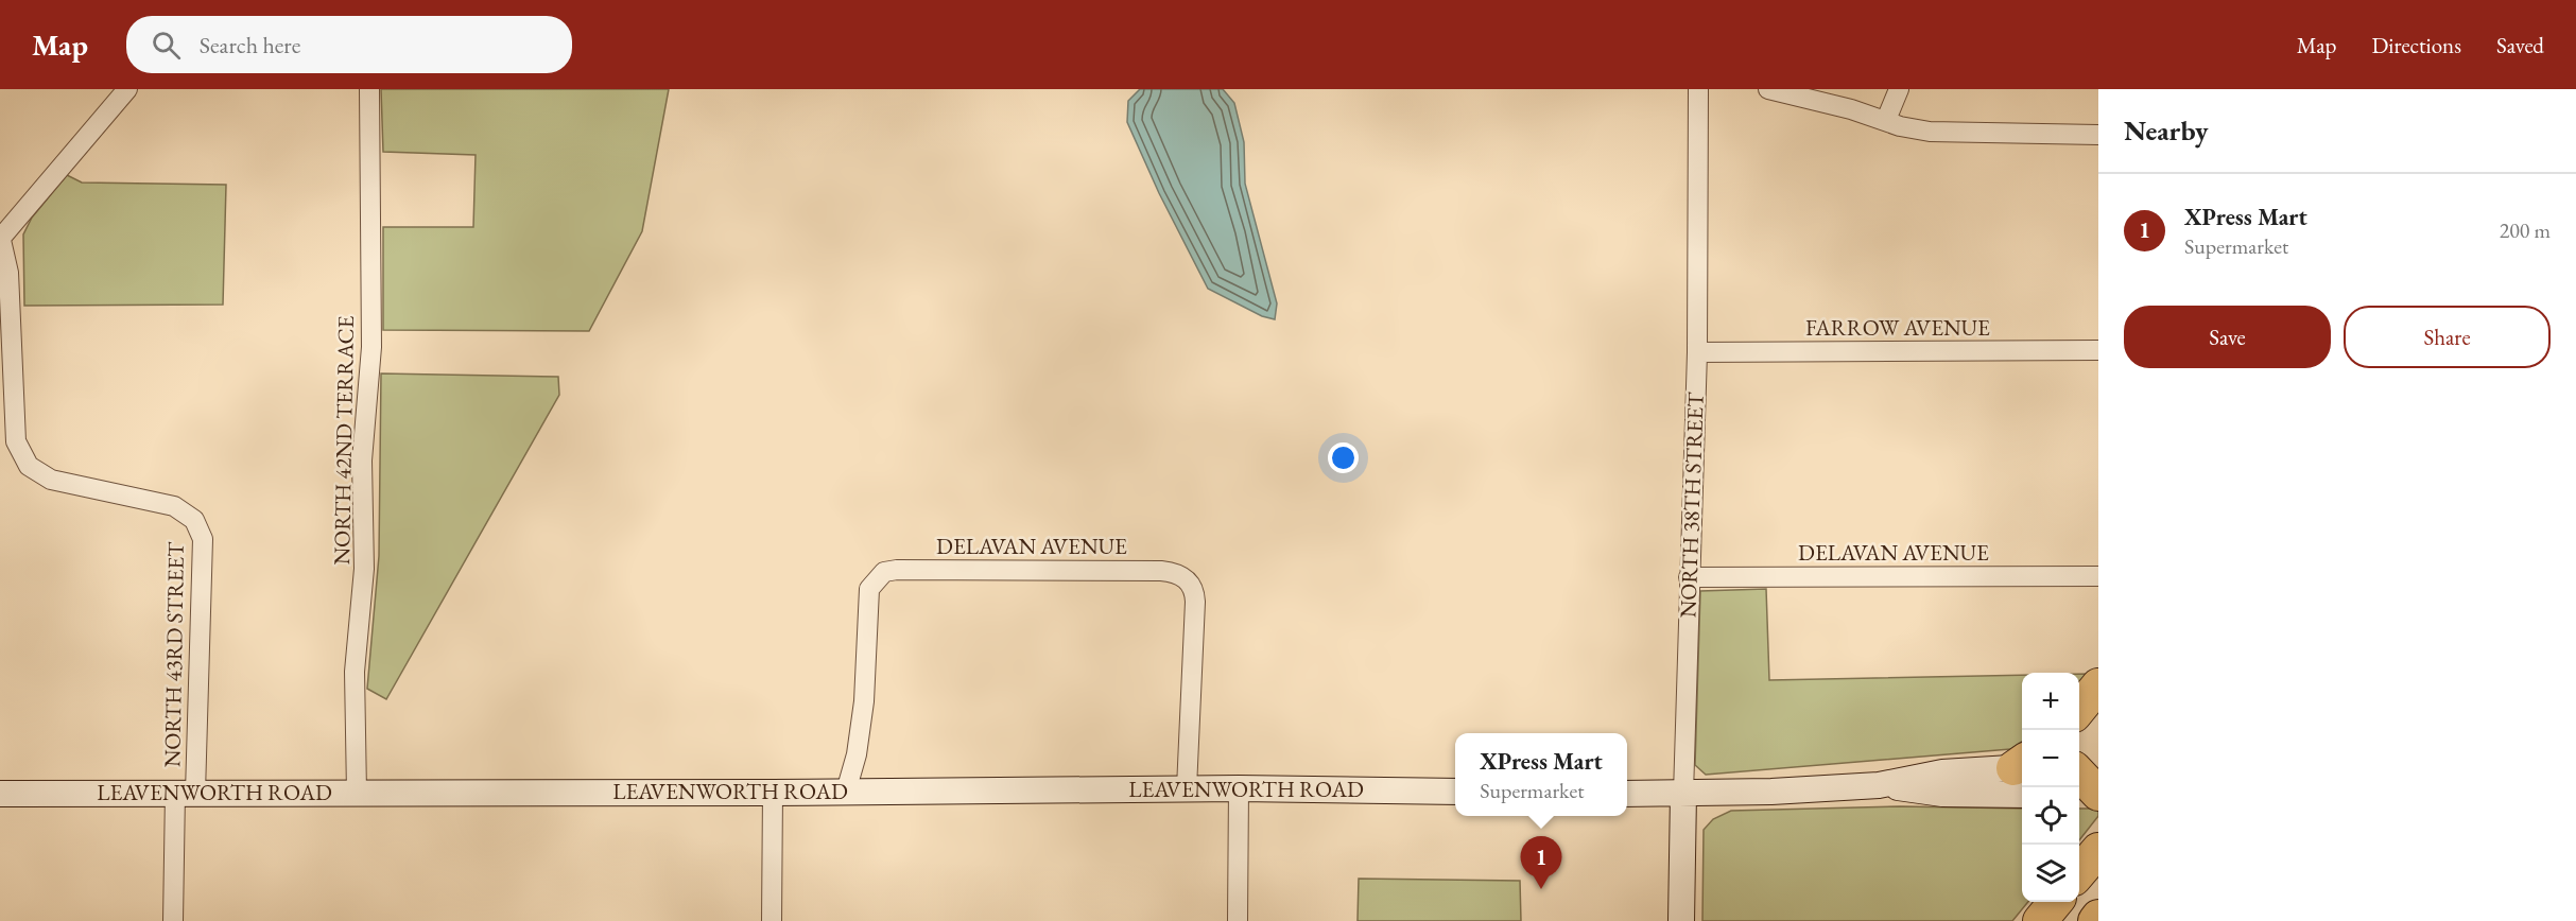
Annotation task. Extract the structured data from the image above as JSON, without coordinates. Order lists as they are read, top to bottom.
{
  "streets": {
    "main road": ["NORTH 38TH STREET", "LEAVENWORTH ROAD"],
    "street": [
      "FARROW AVENUE",
      "NORTH 42ND TERRACE",
      "DELAVAN AVENUE",
      "NORTH 43RD STREET"
    ]
  },
  "crossings": [
    ["FARROW AVENUE", "NORTH 38TH STREET"],
    ["NORTH 42ND TERRACE", "LEAVENWORTH ROAD"],
    ["NORTH 38TH STREET", "DELAVAN AVENUE"],
    ["DELAVAN AVENUE", "LEAVENWORTH ROAD"],
    ["NORTH 43RD STREET", "LEAVENWORTH ROAD"]
  ],
  "page": {
    "header": "Map",
    "search": "Search here",
    "nav": ["Map", "Directions", "Saved"],
    "heading": "Nearby",
    "list": [
      {
        "mark": "1",
        "name": "XPress Mart",
        "note": "Supermarket",
        "value": "200 m"
      }
    ],
    "buttons": ["Save", "Share"],
    "map_buttons": ["+", "−"],
    "popup": ["XPress Mart", "Supermarket"],
    "pins": "1"
  }
}
